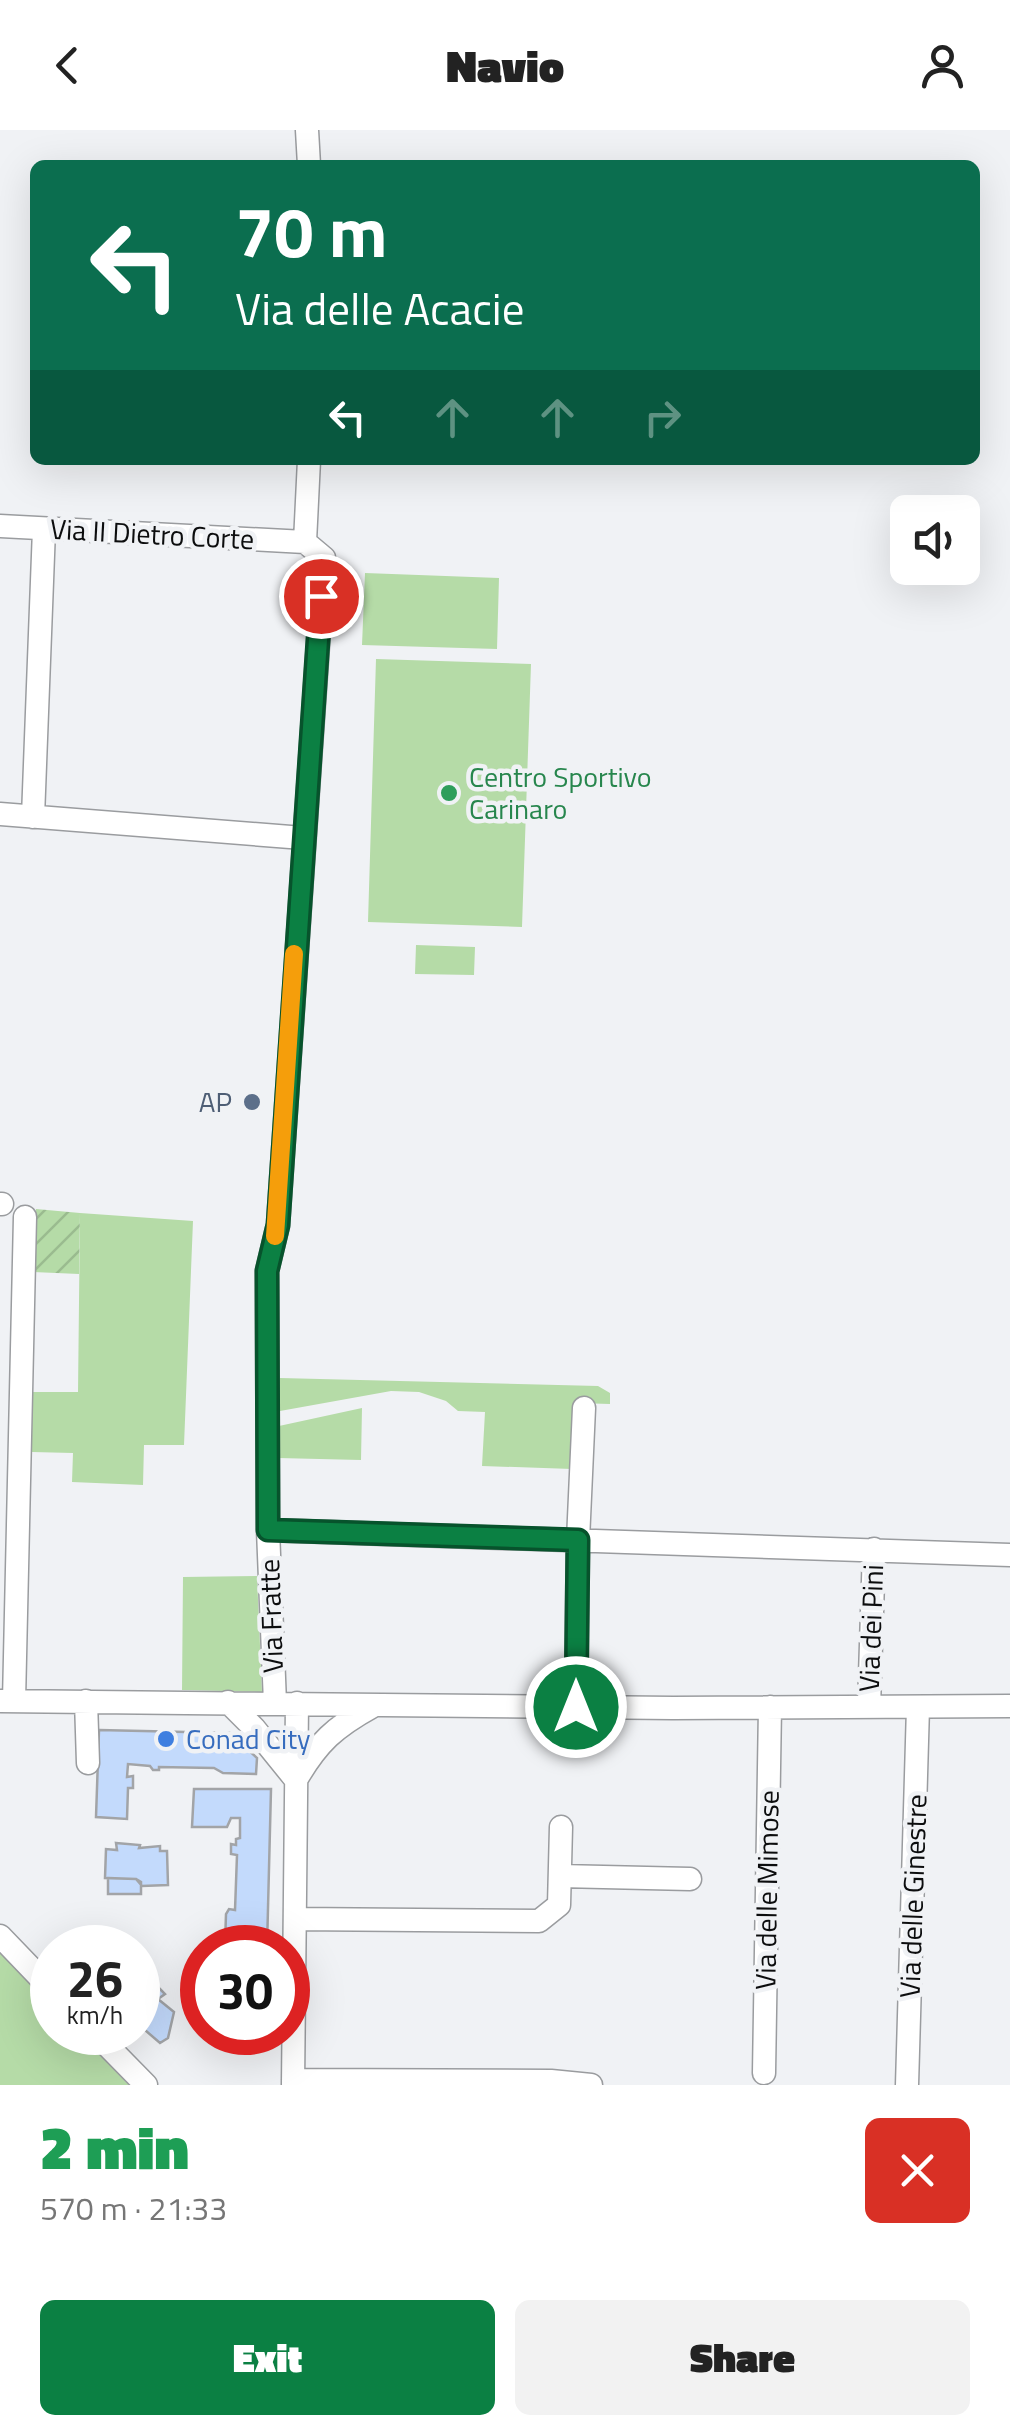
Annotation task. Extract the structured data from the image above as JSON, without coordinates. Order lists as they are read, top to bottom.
{
  "streets": {
    "street": [
      "Via II Dietro Corte",
      "Via Fratte",
      "Via dei Pini",
      "Via delle Mimose",
      "Via delle Ginestre"
    ]
  },
  "crossings": [
    ["Via II Dietro Corte", "Via Fratte"]
  ],
  "places": ["Centro Sportivo Carinaro", "AP", "Conad City"],
  "page": {
    "header": "Navio",
    "turn": ["70 m", "Via delle Acacie"],
    "speed": "26 km/h",
    "limit": "30",
    "heading": ["2 min", "570 m · 21:33"],
    "buttons": ["Exit", "Share"]
  }
}
